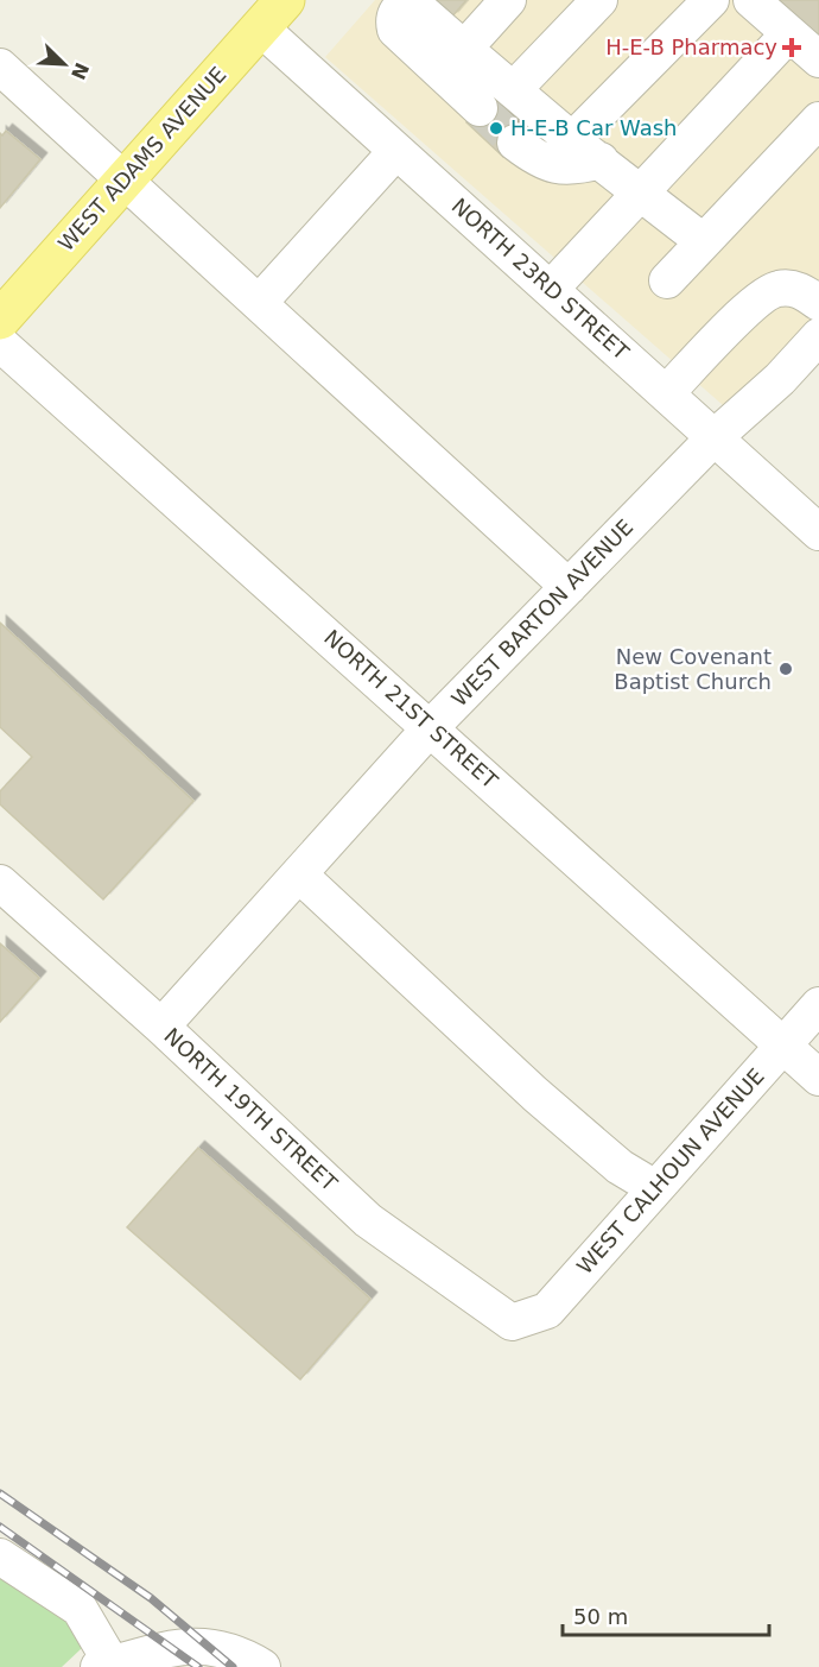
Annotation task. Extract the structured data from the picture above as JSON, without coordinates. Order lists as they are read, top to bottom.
{
  "streets": {
    "main road": ["WEST ADAMS AVENUE"],
    "street": [
      "NORTH 23RD STREET",
      "WEST BARTON AVENUE",
      "NORTH 21ST STREET",
      "NORTH 19TH STREET",
      "WEST CALHOUN AVENUE"
    ]
  },
  "crossings": [
    ["WEST ADAMS AVENUE", "NORTH 23RD STREET"],
    ["NORTH 23RD STREET", "WEST BARTON AVENUE"],
    ["WEST BARTON AVENUE", "NORTH 21ST STREET"],
    ["WEST BARTON AVENUE", "NORTH 19TH STREET"],
    ["NORTH 21ST STREET", "WEST CALHOUN AVENUE"],
    ["NORTH 19TH STREET", "WEST CALHOUN AVENUE"]
  ],
  "places": {
    "health": ["H-E-B Pharmacy"],
    "other": ["H-E-B Car Wash", "New Covenant Baptist Church"]
  },
  "scale_bar": "50 m",
  "north": "bottom right"
}
